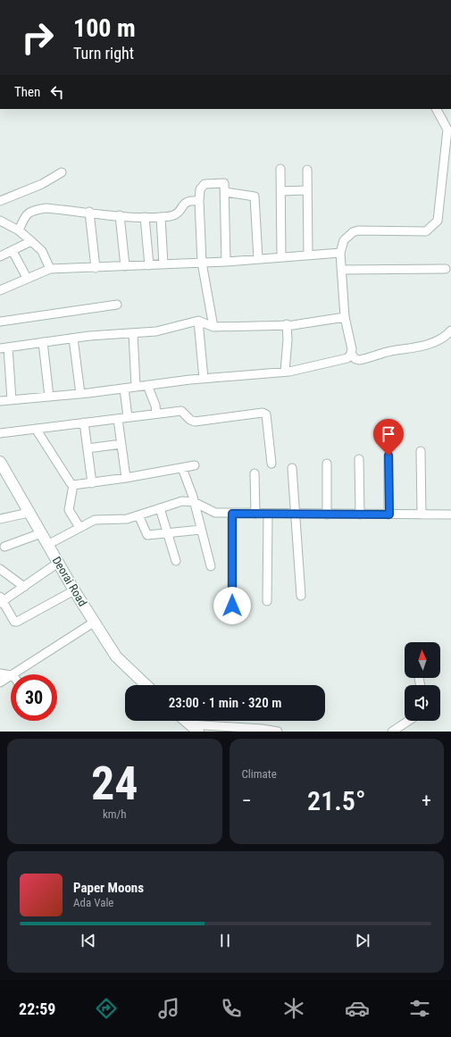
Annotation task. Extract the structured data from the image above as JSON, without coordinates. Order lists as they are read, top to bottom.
{
  "streets": {
    "street": ["Deorai Road"]
  },
  "north": "top",
  "page": {
    "turn": ["100 m", "Turn right"],
    "then": "Then",
    "limit": "30",
    "trip": "23:00 · 1 min · 320 m",
    "tile": [
      ["24", "km/h"],
      "Climate"
    ],
    "heat": ["−", "21.5°", "+"],
    "song": ["Paper Moons", "Ada Vale"],
    "tabs": "22:59"
  }
}
